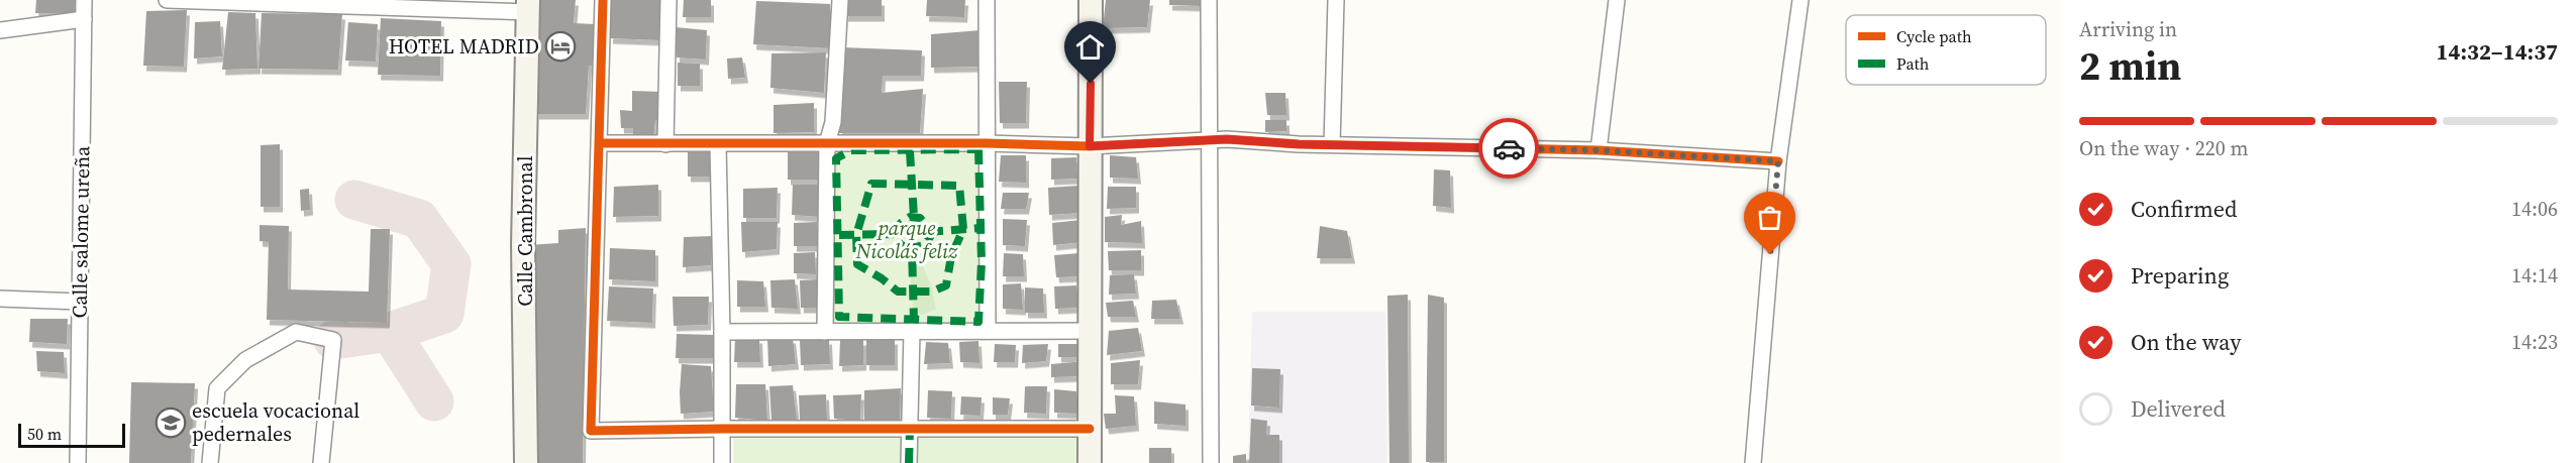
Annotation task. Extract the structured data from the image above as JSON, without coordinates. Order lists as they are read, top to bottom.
{
  "streets": {
    "main road": ["Calle Cambronal"],
    "street": ["Calle salome ureña"]
  },
  "parks": ["parque Nicolás feliz"],
  "places": {
    "hotel": ["HOTEL MADRID"],
    "school or university": ["escuela vocacional pedernales"]
  },
  "legend": ["Cycle path", "Path"],
  "scale_bar": "50 m",
  "page": {
    "heading": ["2 min", "Arriving in", "14:32–14:37"],
    "bar": "On the way · 220 m",
    "list": [
      ["Confirmed", "14:06"],
      ["Preparing", "14:14"],
      ["On the way", "14:23"],
      "Delivered"
    ],
    "scale": "50 m"
  }
}
